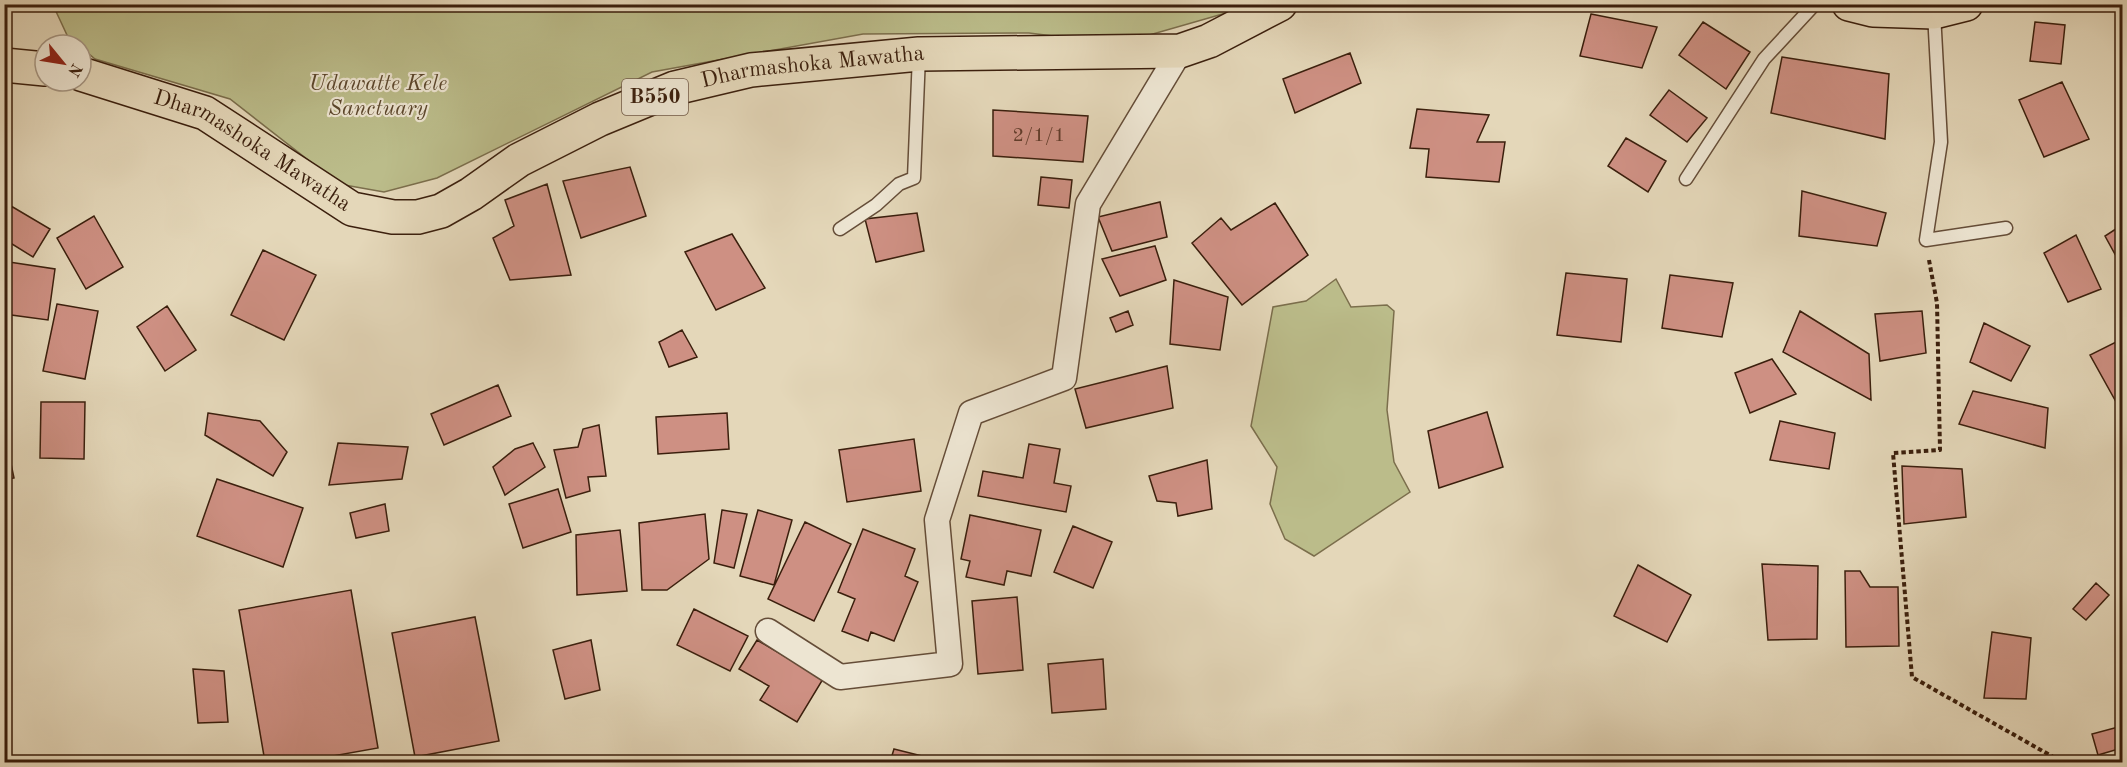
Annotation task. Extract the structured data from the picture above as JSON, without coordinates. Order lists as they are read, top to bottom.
{
  "streets": {
    "main road": ["Dharmashoka Mawatha", "B550"]
  },
  "parks": ["Udawatte Kele Sanctuary"],
  "house_numbers": ["2/1/1"],
  "north": "bottom right"
}
